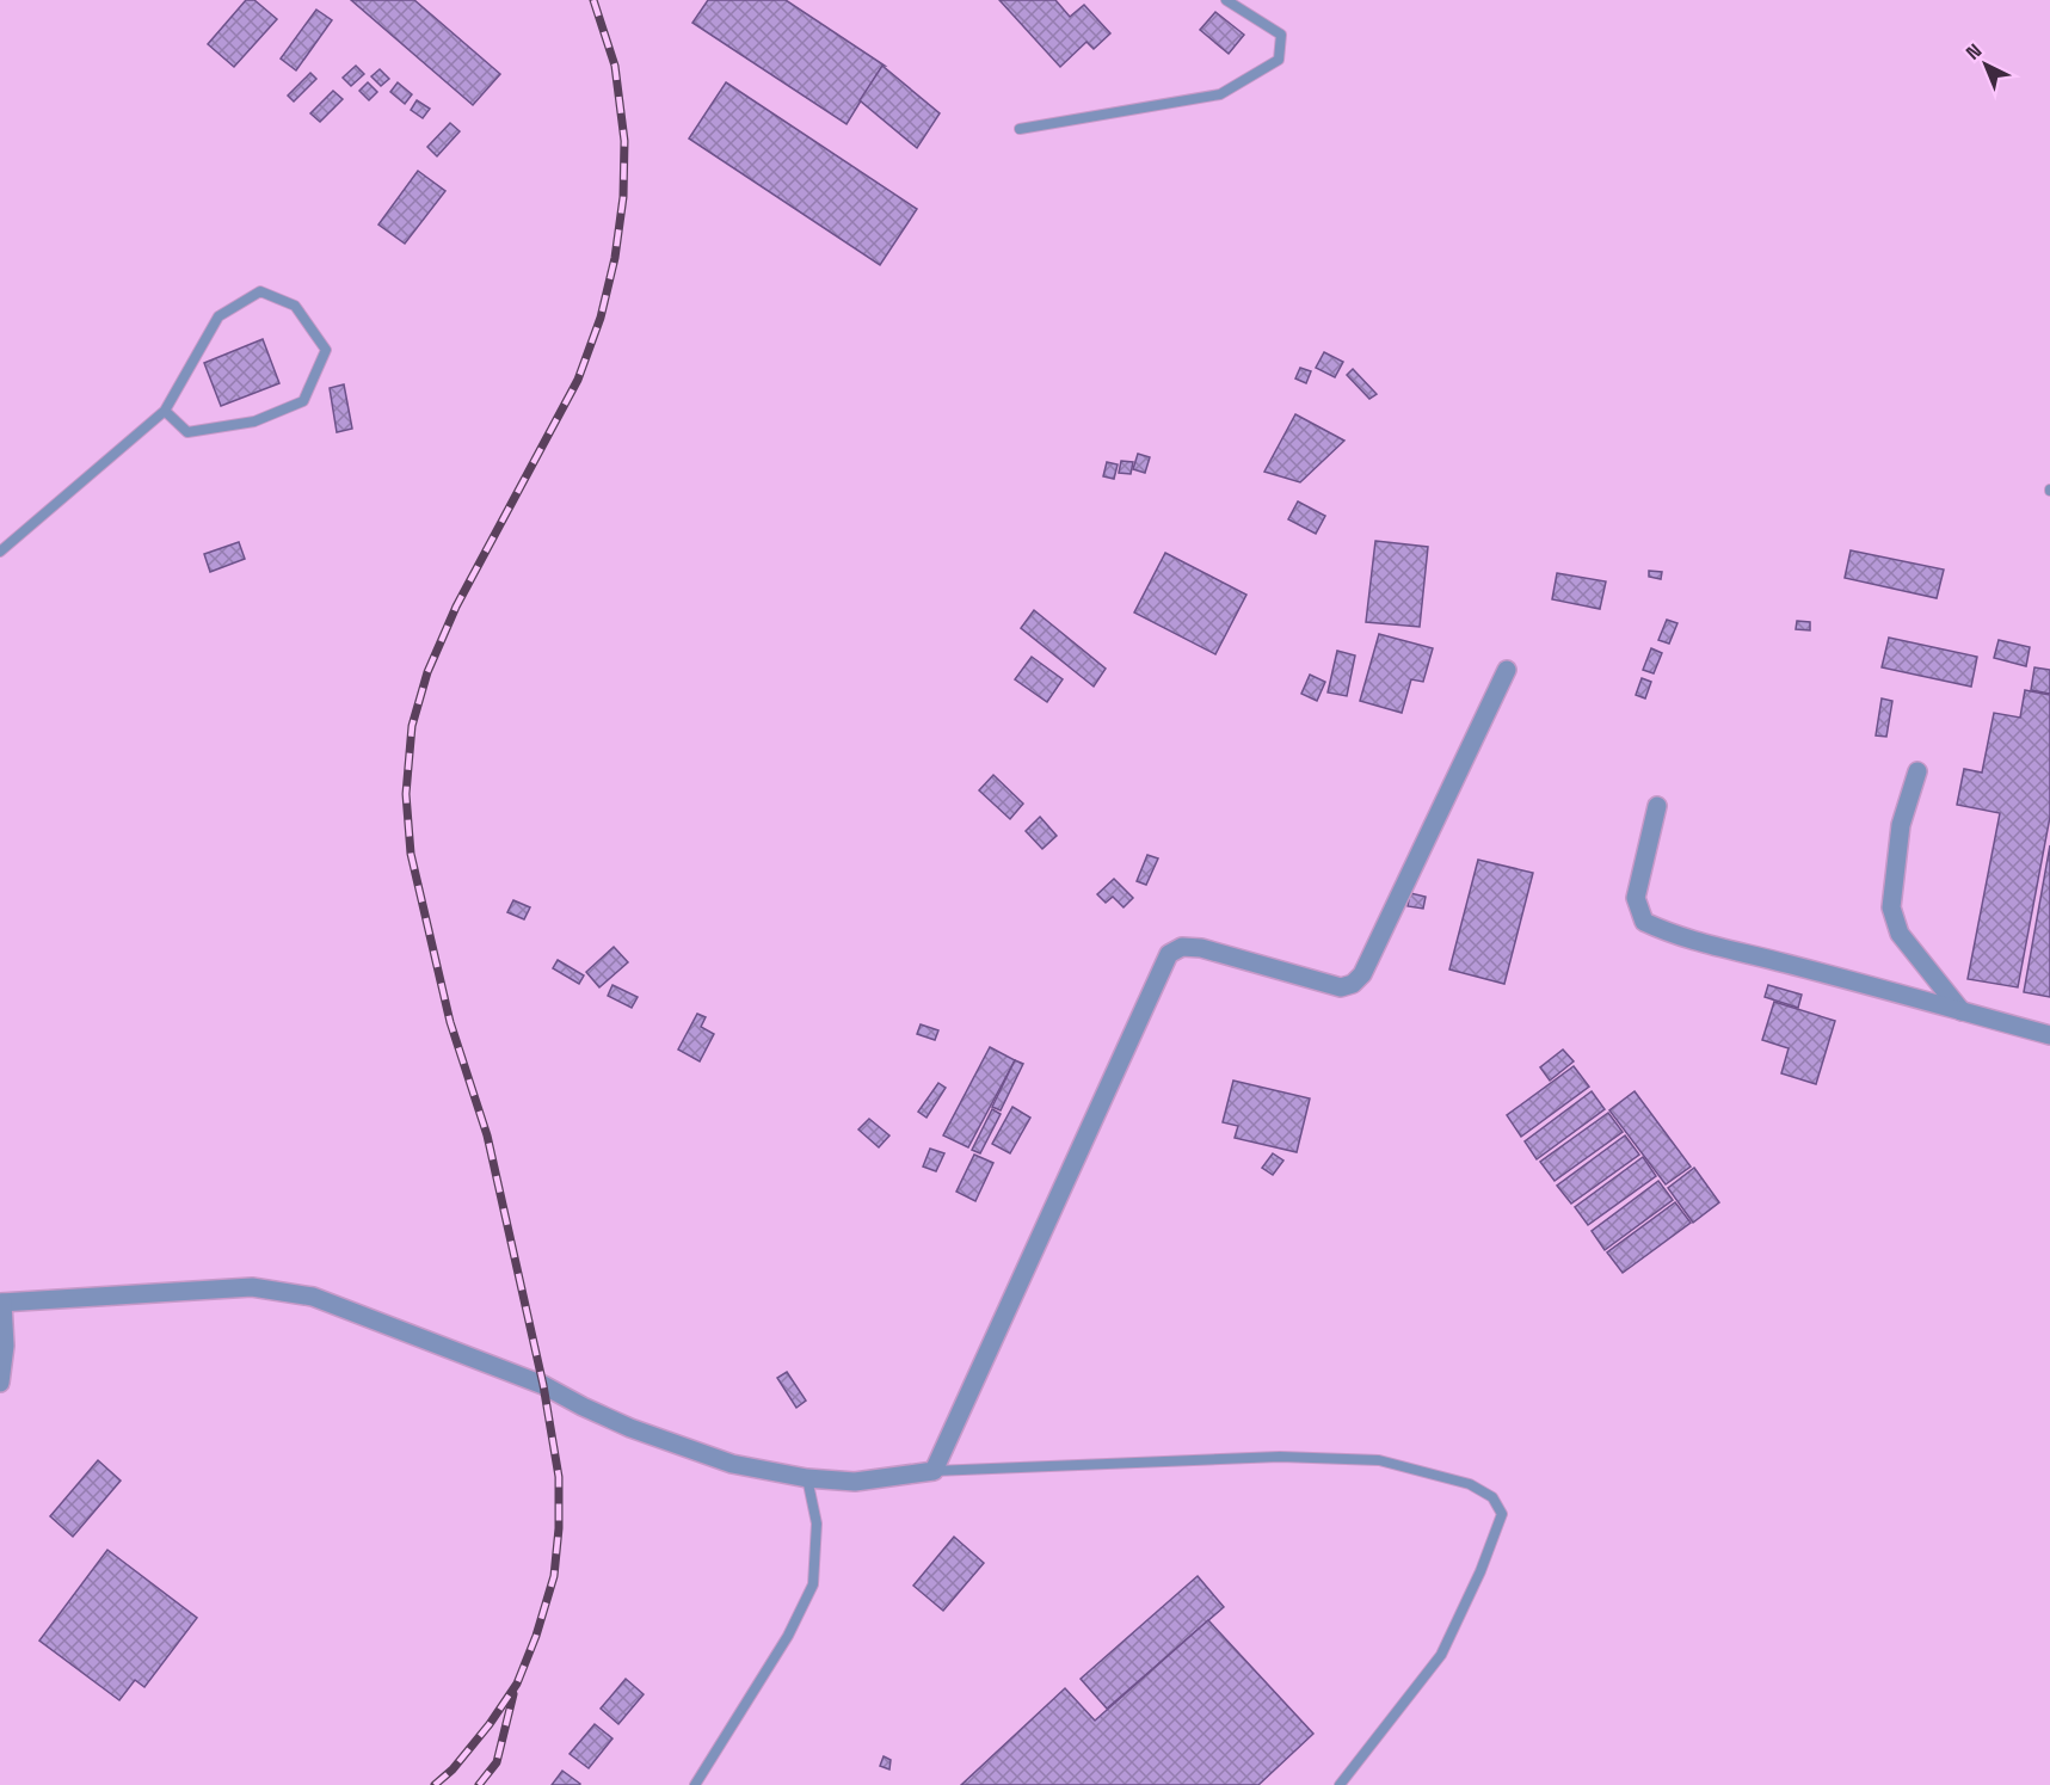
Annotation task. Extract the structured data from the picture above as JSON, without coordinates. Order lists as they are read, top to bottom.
{
  "north": "top left"
}
